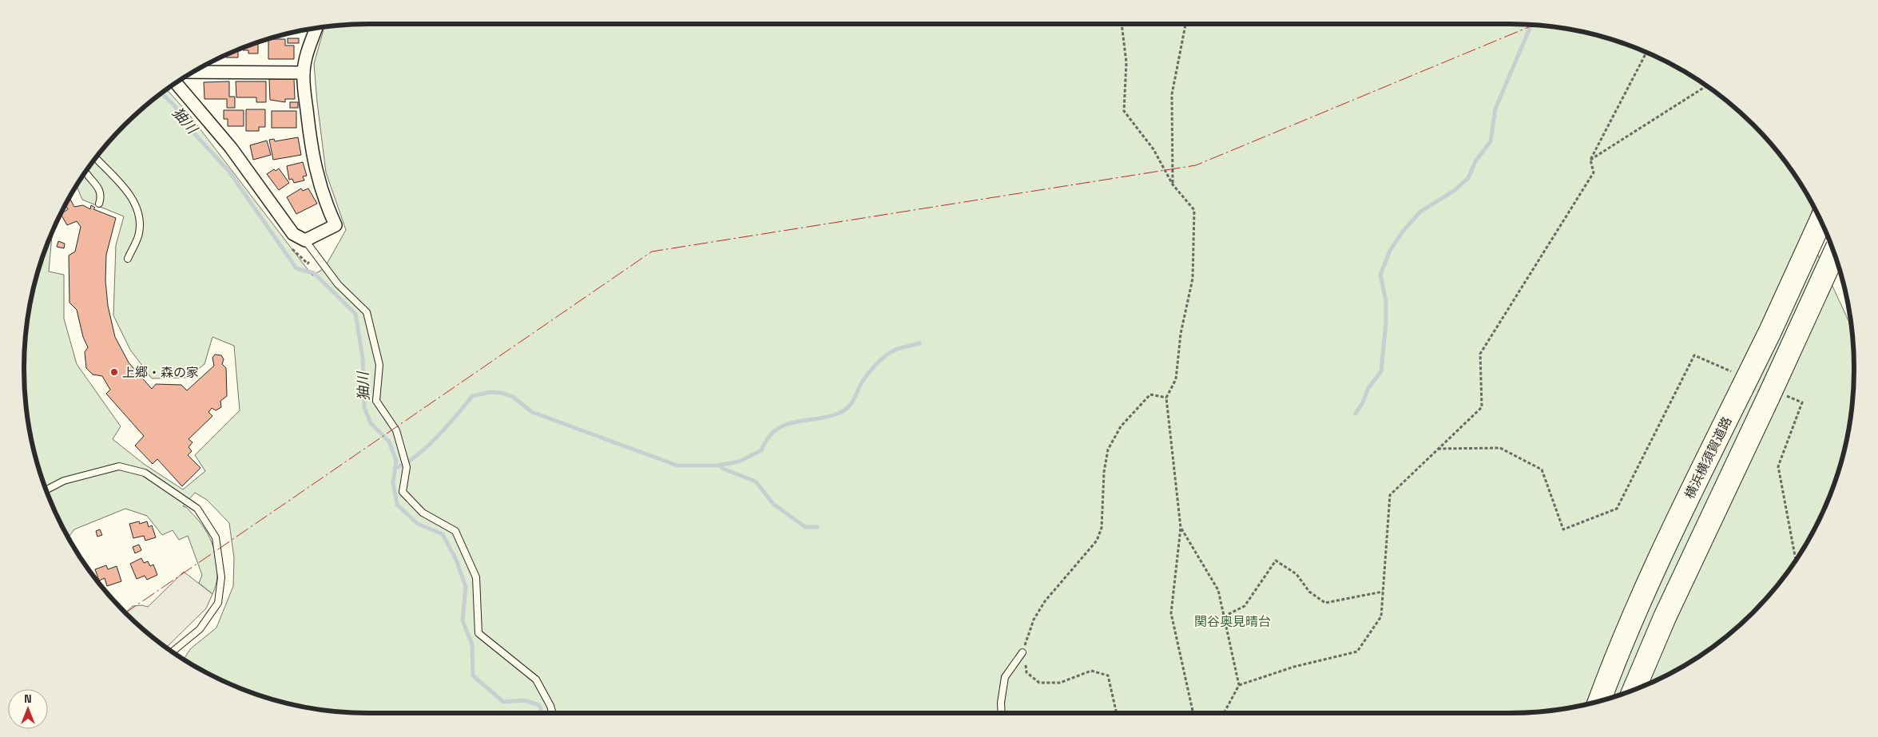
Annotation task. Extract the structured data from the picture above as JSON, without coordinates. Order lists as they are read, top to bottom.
{
  "streets": {
    "highway": ["横浜横須賀道路"]
  },
  "water": ["㹨川"],
  "parks": ["関谷奥見晴台"],
  "places": ["上郷・森の家"],
  "north": "top"
}
